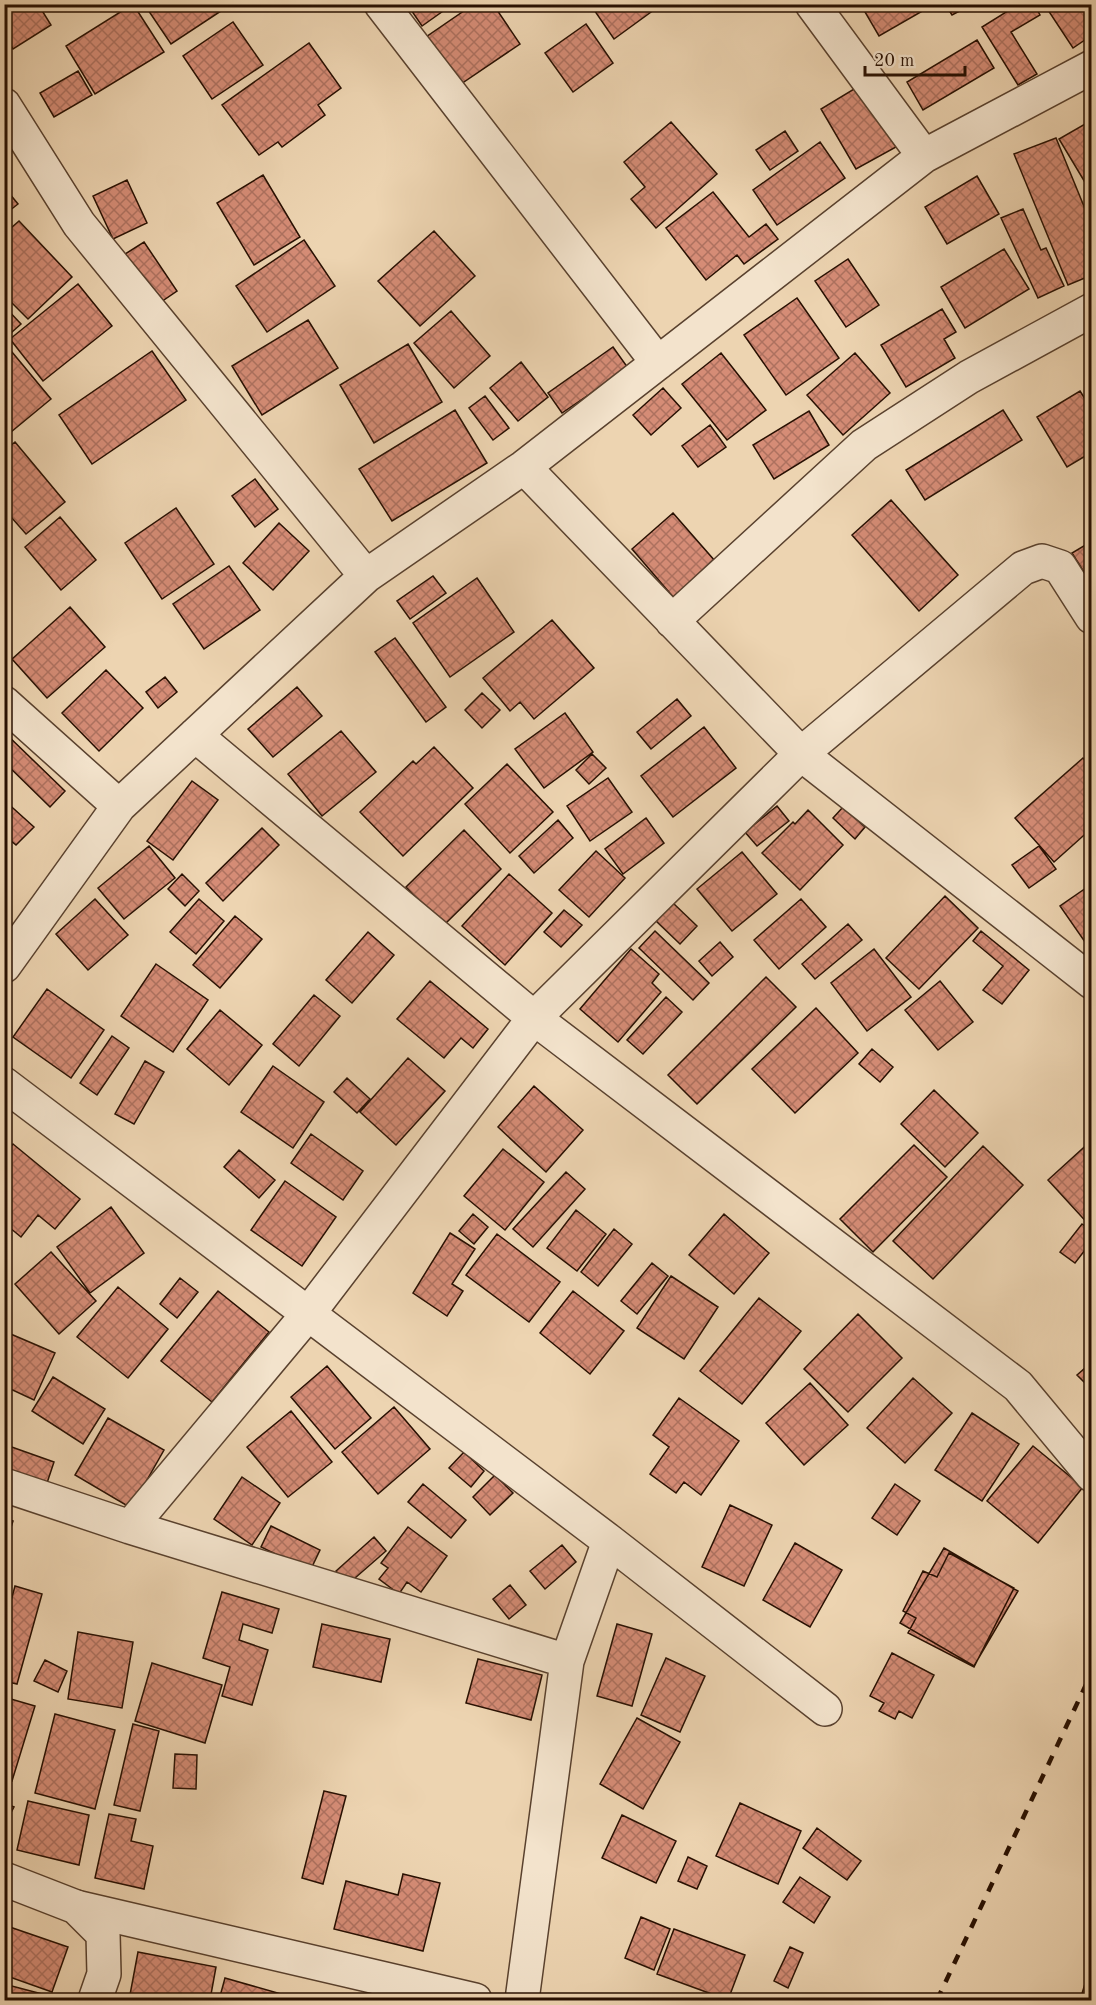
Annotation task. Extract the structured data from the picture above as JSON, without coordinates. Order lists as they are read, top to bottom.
{
  "scale_bar": "20 m"
}
